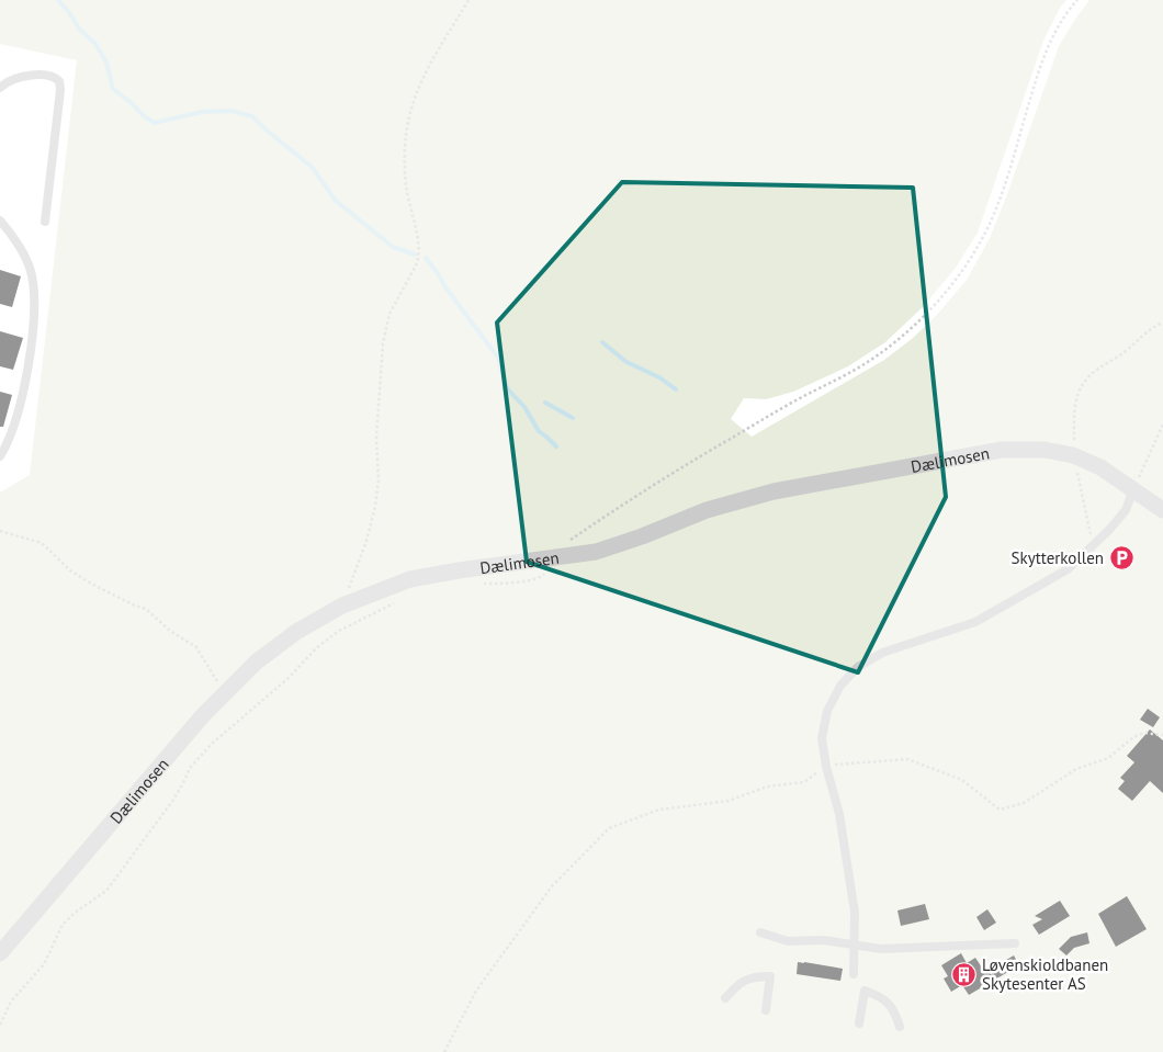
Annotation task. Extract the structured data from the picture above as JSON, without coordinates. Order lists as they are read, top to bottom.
{
  "streets": {
    "street": ["Dælimosen"]
  },
  "places": {
    "parking": ["Skytterkollen"],
    "building": ["Løvenskioldbanen Skytesenter AS"]
  }
}
